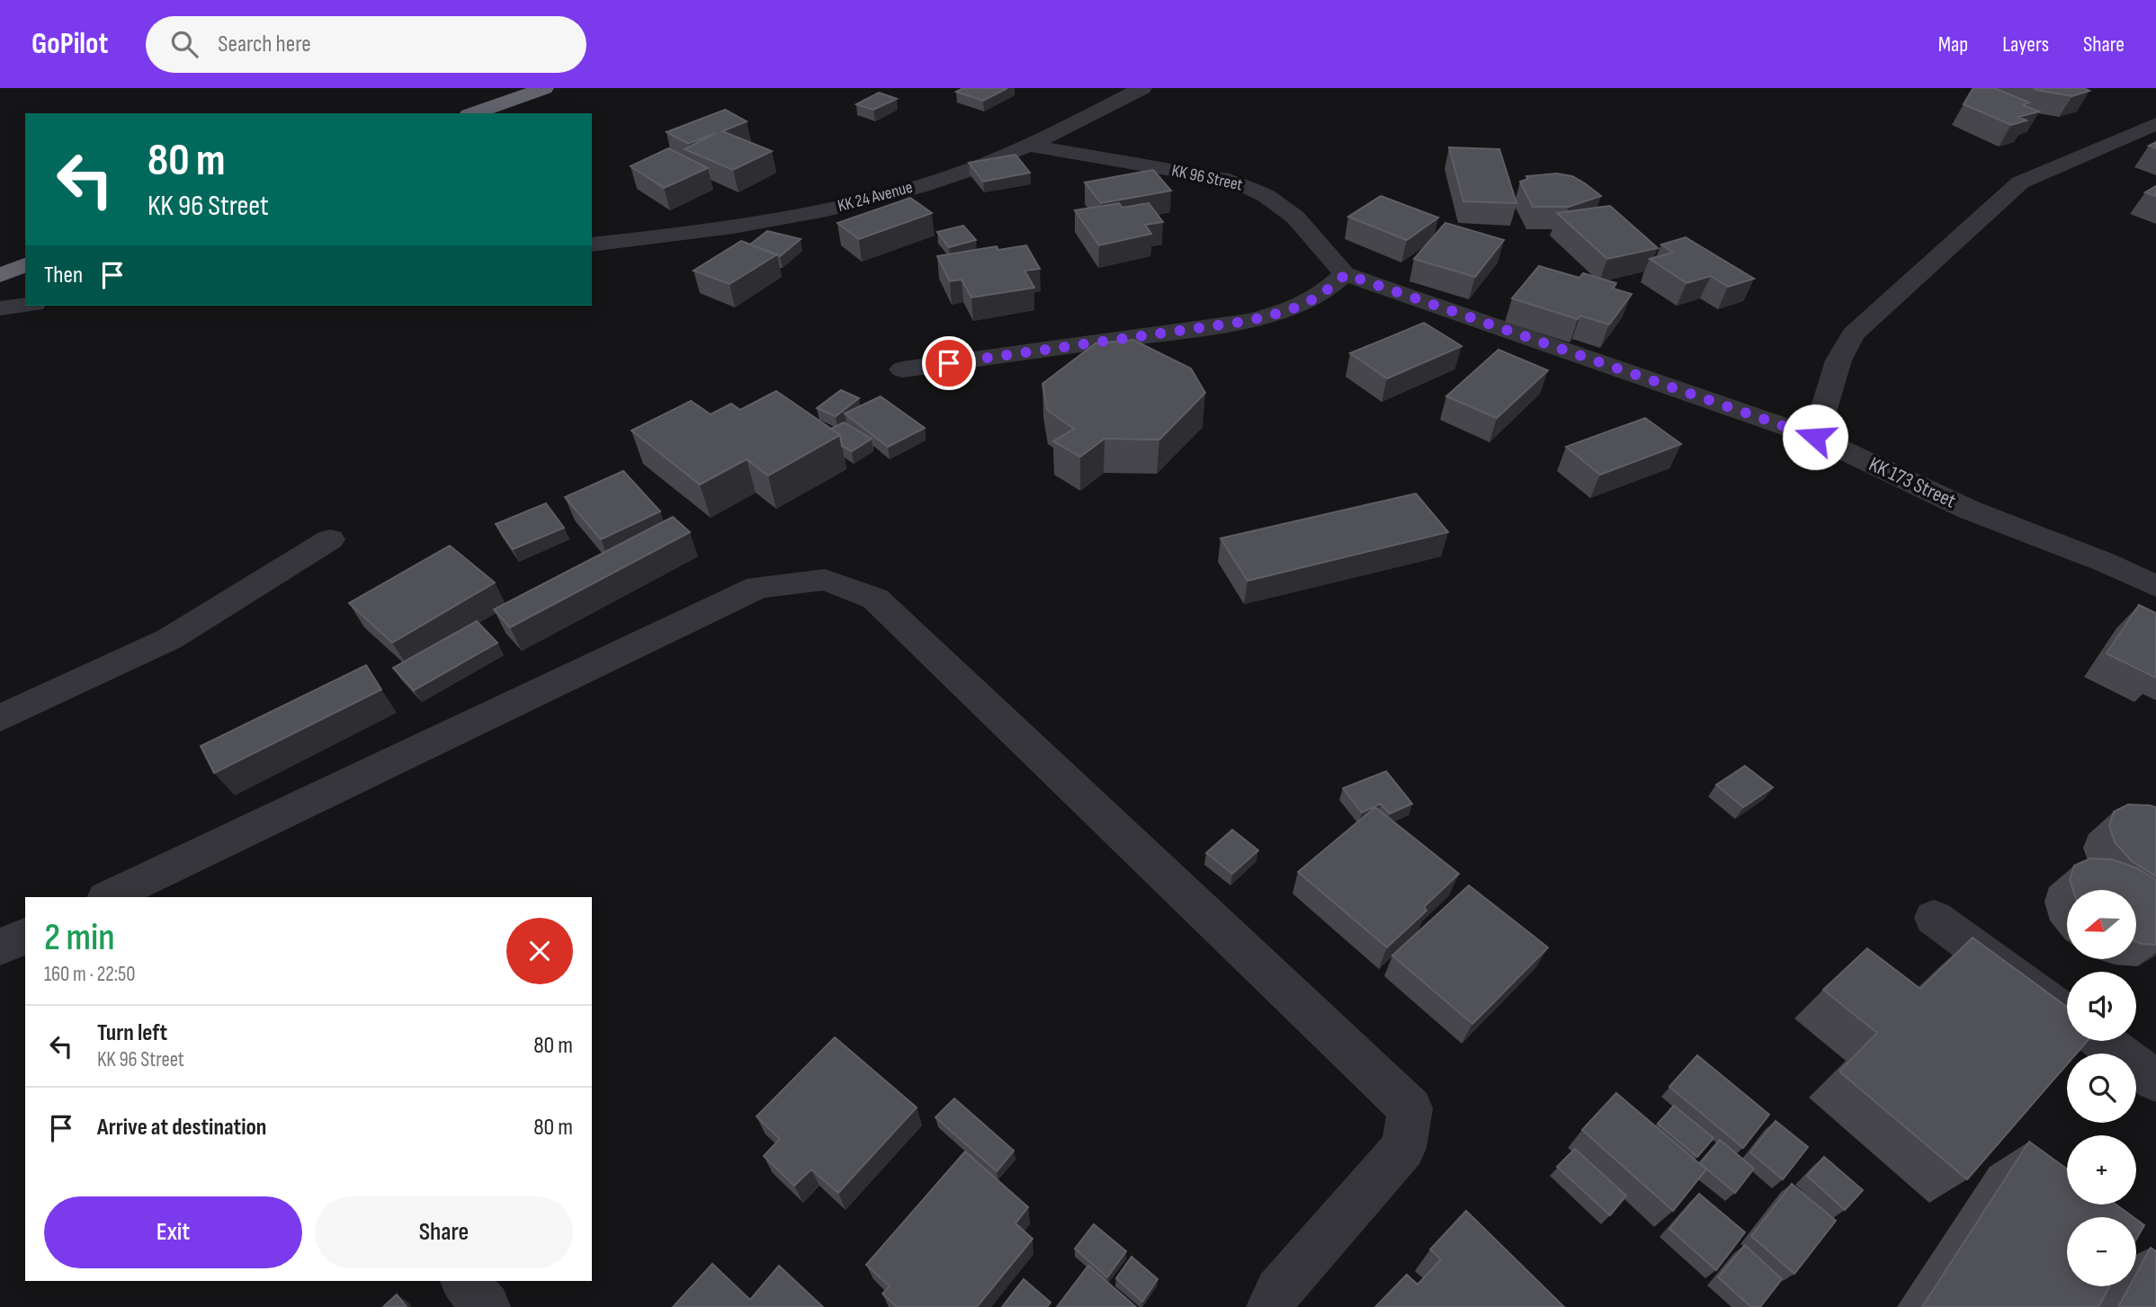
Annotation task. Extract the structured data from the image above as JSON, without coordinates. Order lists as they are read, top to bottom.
{
  "streets": {
    "street": ["KK 96 Street", "KK 24 Avenue", "KK 173 Street"]
  },
  "crossings": [
    ["KK 96 Street", "KK 24 Avenue"],
    ["KK 96 Street", "KK 173 Street"]
  ],
  "north": "left",
  "page": {
    "header": "GoPilot",
    "search": "Search here",
    "nav": ["Map", "Layers", "Share"],
    "turn": ["80 m", "KK 96 Street"],
    "then": "Then",
    "map_buttons": ["+", "−"],
    "heading": ["2 min", "160 m · 22:50"],
    "list": [
      {
        "name": "Turn left",
        "note": "KK 96 Street",
        "value": "80 m"
      },
      {
        "name": "Arrive at destination",
        "value": "80 m"
      }
    ],
    "buttons": ["Exit", "Share"]
  }
}
